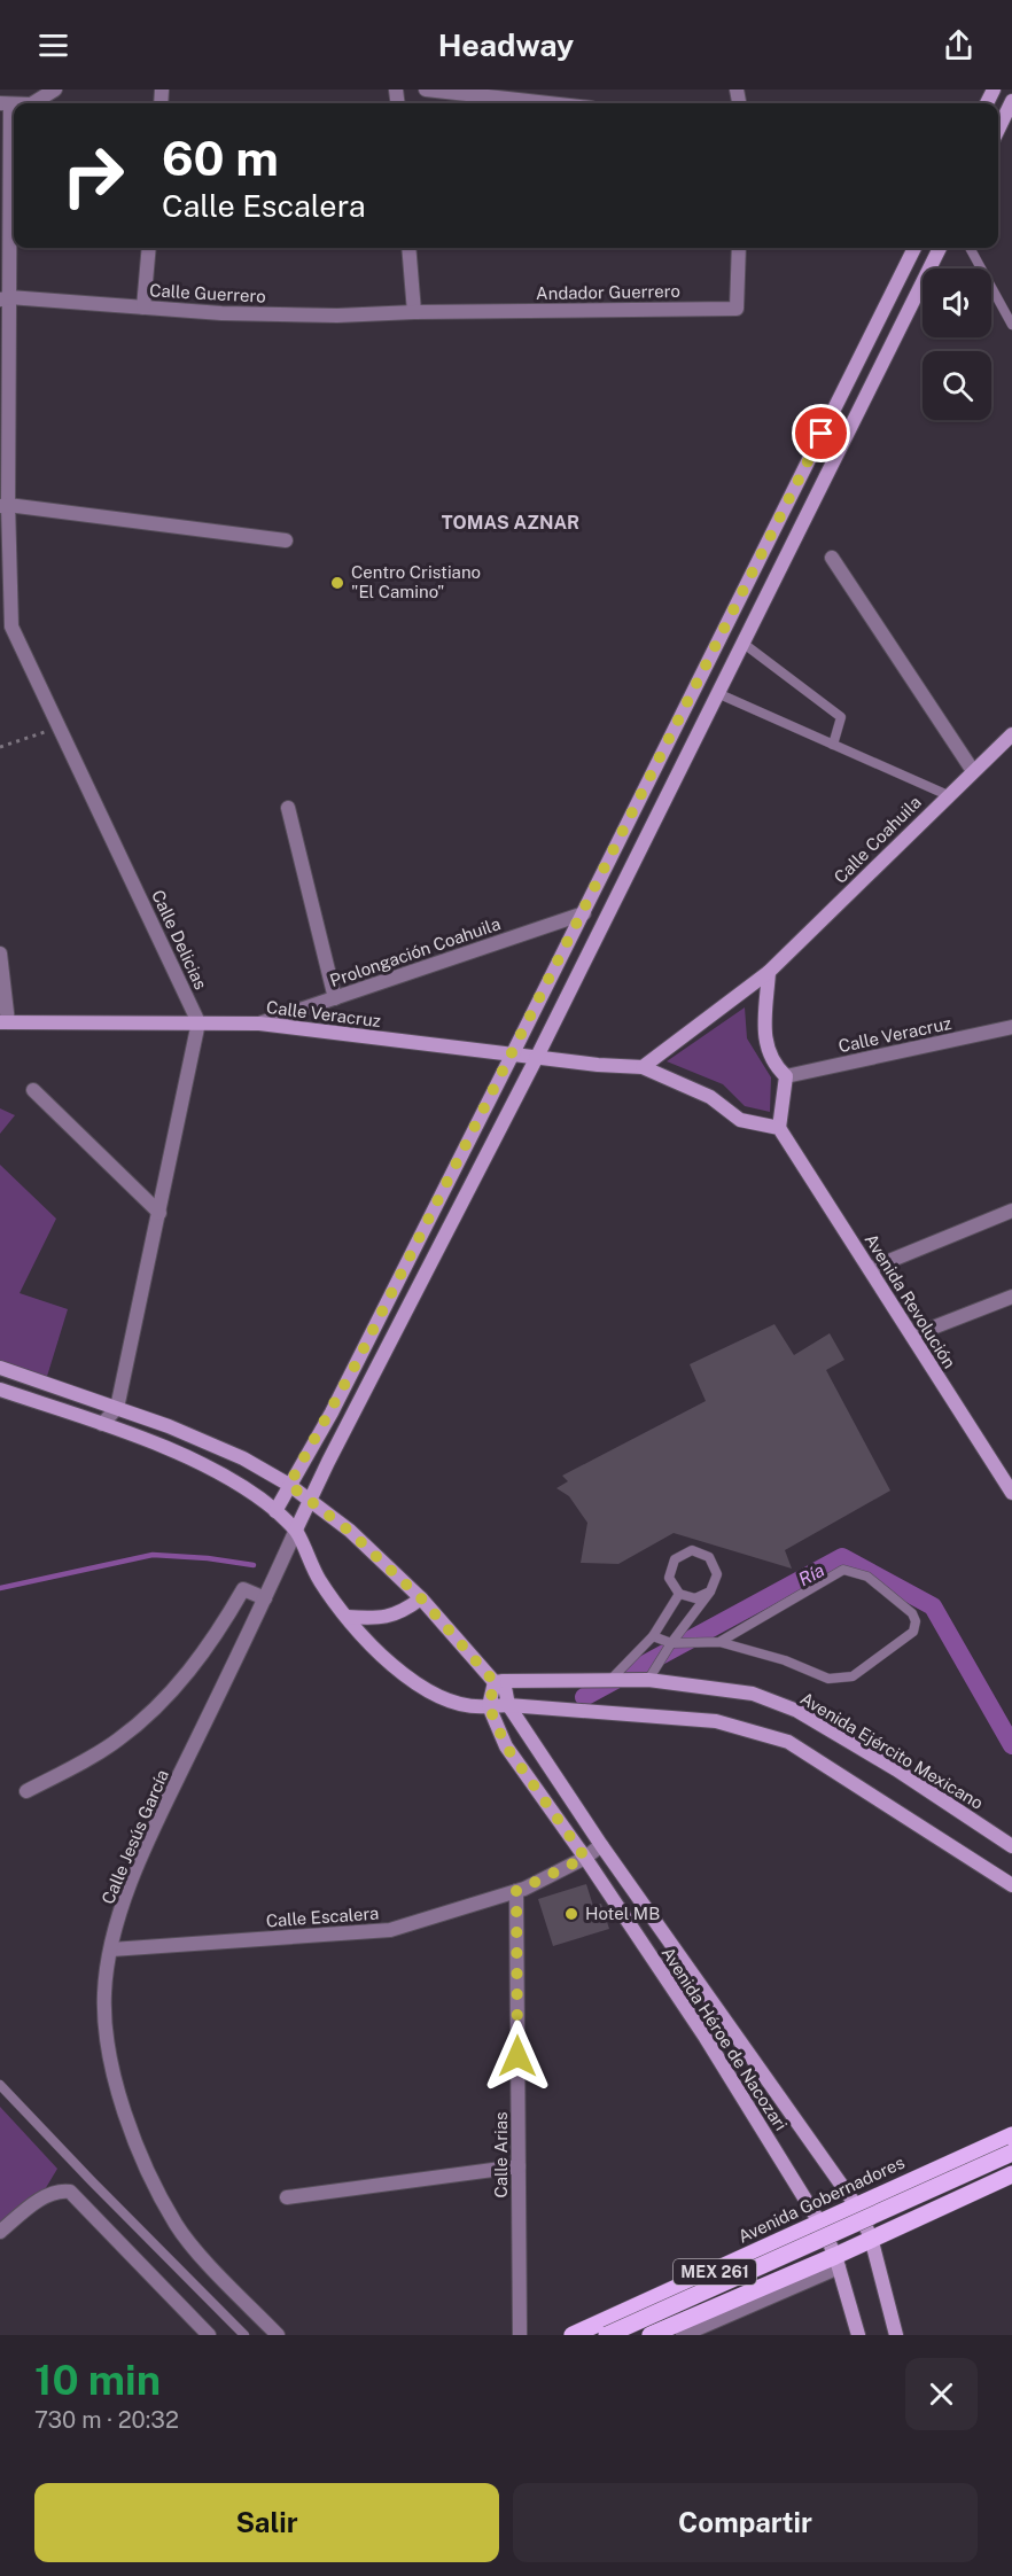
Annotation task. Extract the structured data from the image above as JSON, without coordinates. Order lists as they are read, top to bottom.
{
  "streets": {
    "main road": [
      "Calle Coahuila",
      "Calle Veracruz",
      "Avenida Revolución",
      "Avenida Ejército Mexicano",
      "Avenida Héroe de Nacozari",
      "Avenida Gobernadores",
      "MEX 261"
    ],
    "street": [
      "Andador Guerrero",
      "Calle Guerrero",
      "Calle Delicias",
      "Prolongación Coahuila",
      "Calle Jesús García",
      "Calle Escalera",
      "Calle Arias"
    ]
  },
  "crossings": [
    ["Andador Guerrero", "Calle Guerrero"],
    ["Calle Guerrero", "Calle Delicias"],
    ["Calle Coahuila", "Calle Veracruz"],
    ["Calle Delicias", "Calle Veracruz"],
    ["Prolongación Coahuila", "Calle Veracruz"],
    ["Avenida Ejército Mexicano", "Avenida Héroe de Nacozari"],
    ["Calle Jesús García", "Calle Escalera"],
    ["Calle Escalera", "Avenida Héroe de Nacozari"],
    ["Calle Escalera", "Calle Arias"],
    ["Avenida Héroe de Nacozari", "Avenida Gobernadores"],
    ["Avenida Héroe de Nacozari", "MEX 261"]
  ],
  "districts": ["TOMAS AZNAR"],
  "water": ["Ría"],
  "places": ["Centro Cristiano \"El Camino\"", "Hotel MB"],
  "page": {
    "header": "Headway",
    "turn": ["60 m", "Calle Escalera"],
    "heading": ["10 min", "730 m · 20:32"],
    "buttons": ["Salir", "Compartir"]
  }
}
